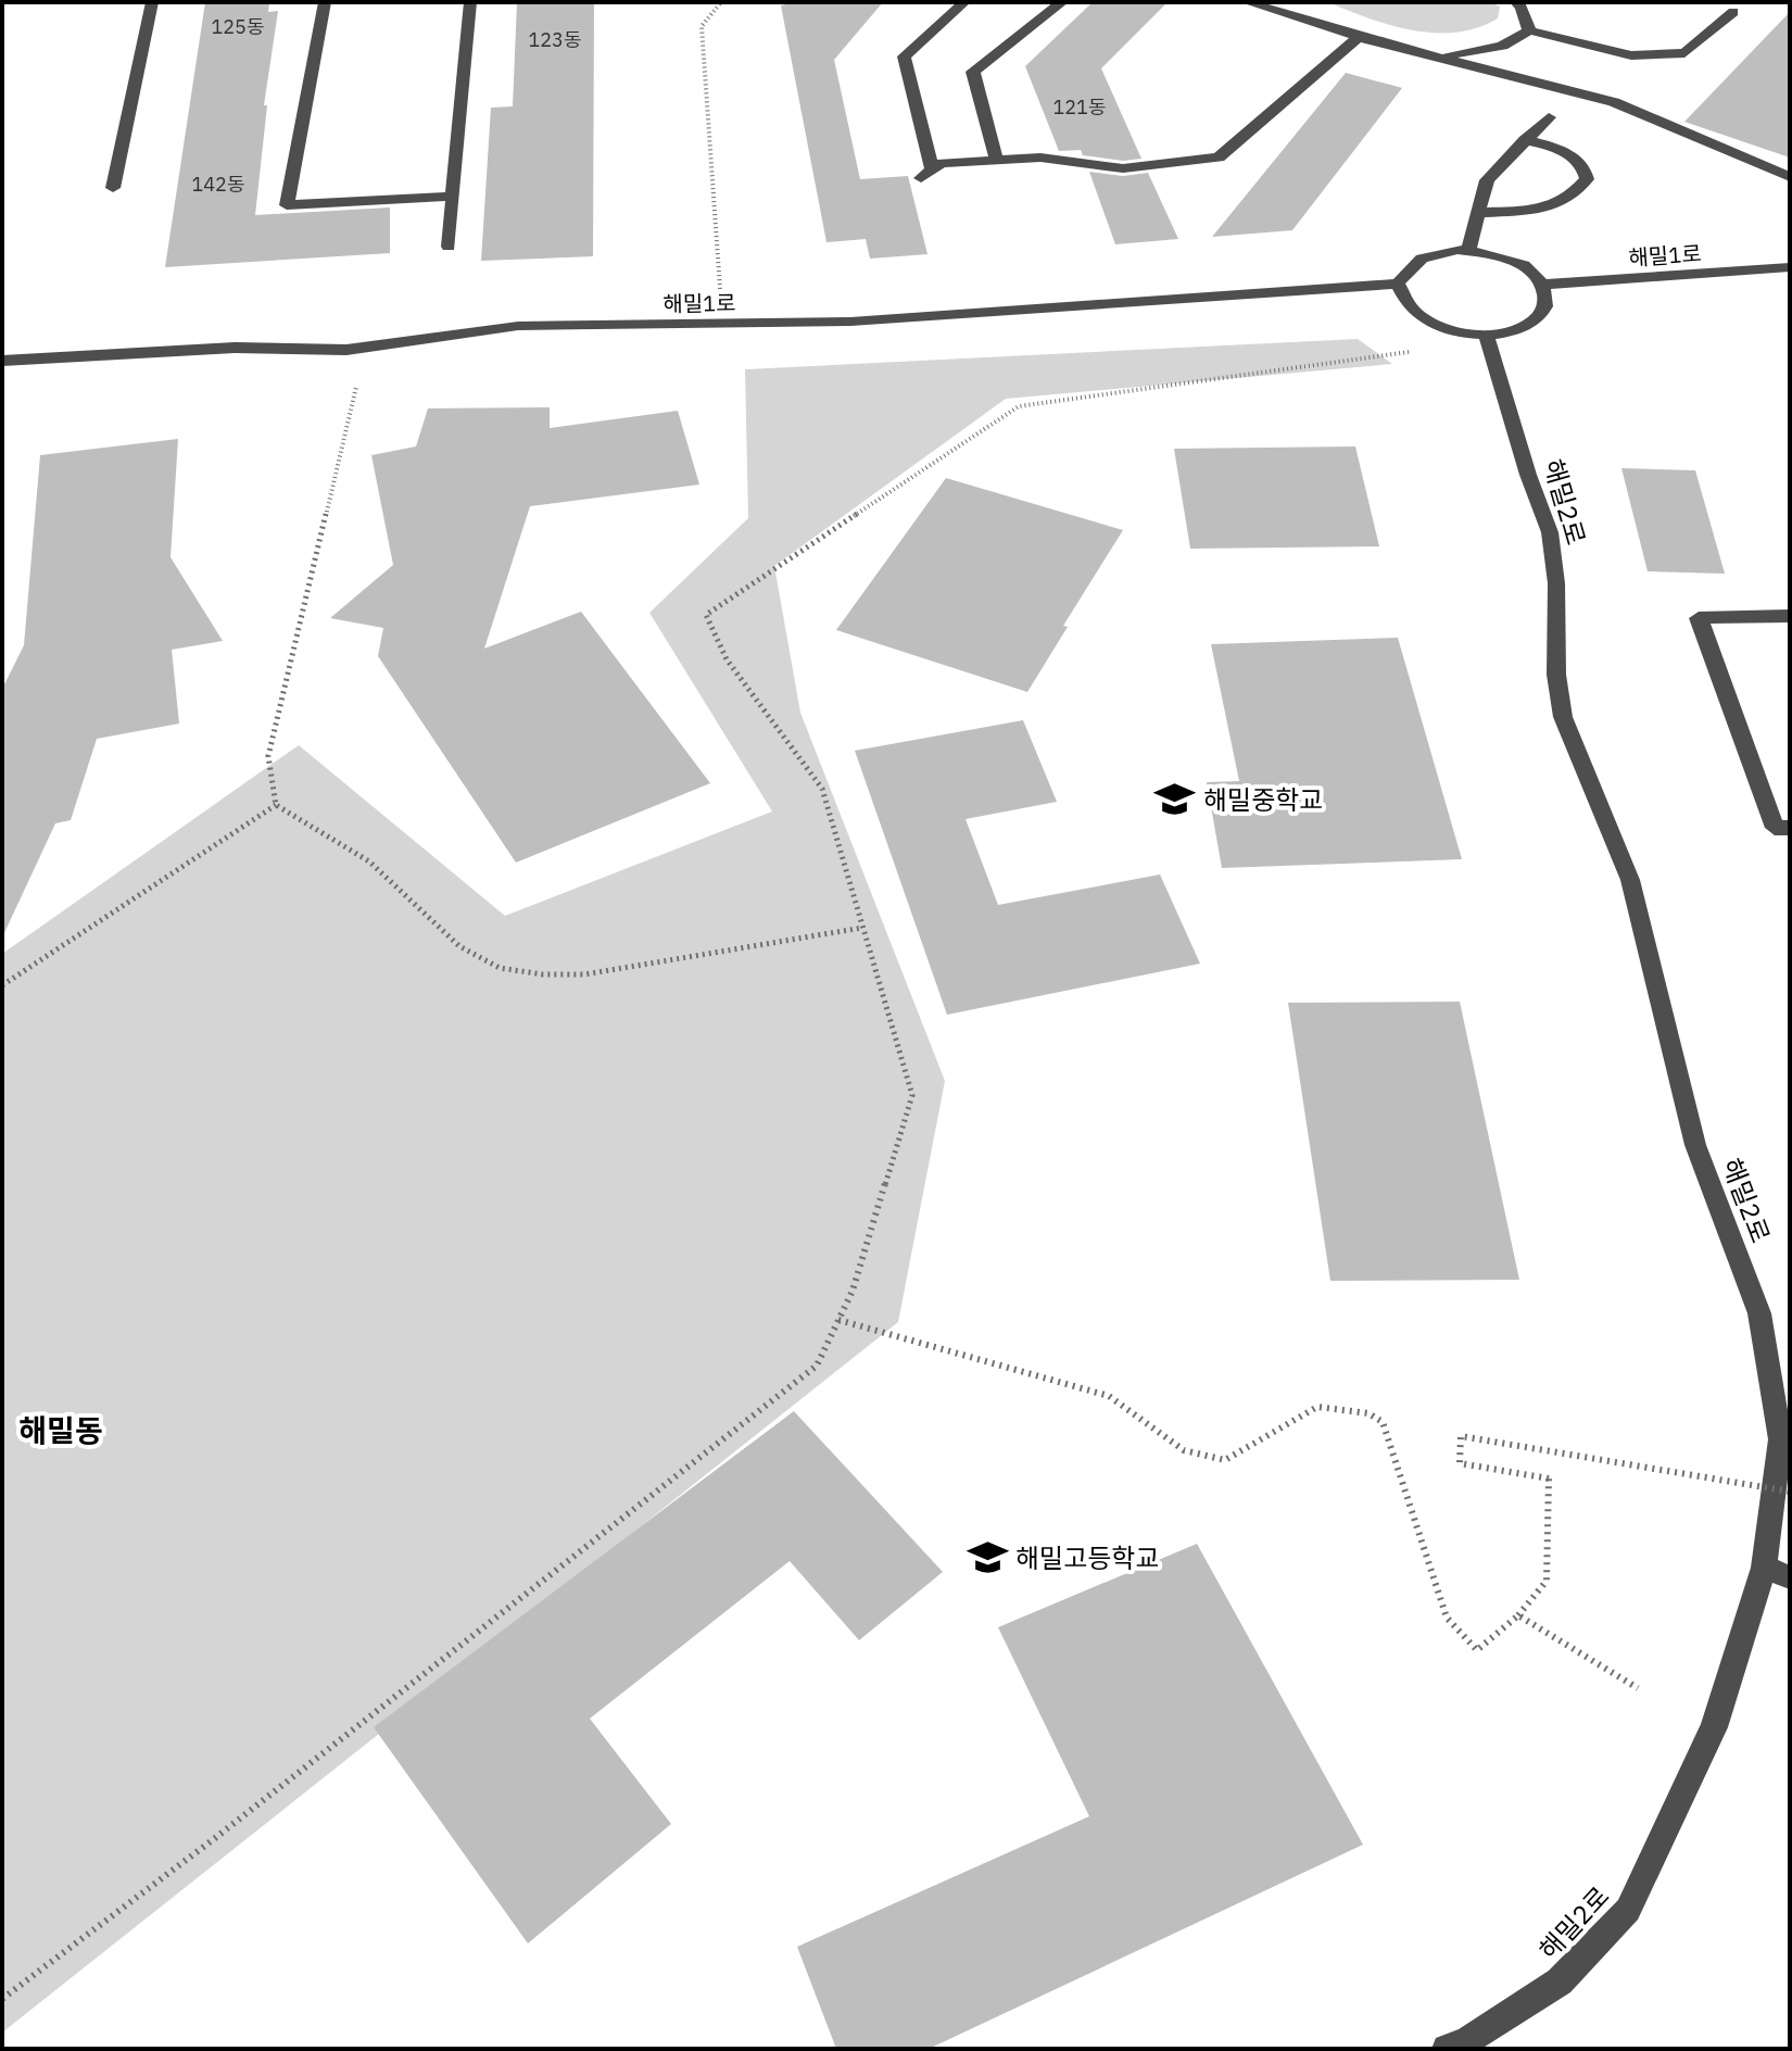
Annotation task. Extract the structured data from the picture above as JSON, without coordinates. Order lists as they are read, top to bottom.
{
  "streets": {
    "street": ["해밀1로", "해밀2로"]
  },
  "crossings": [
    ["해밀1로", "해밀2로"]
  ],
  "districts": ["해밀동"],
  "places": {
    "school or university": ["해밀중학교", "해밀고등학교"]
  },
  "house_numbers": [
    "125동",
    "123동",
    "121동",
    "142동"
  ]
}
